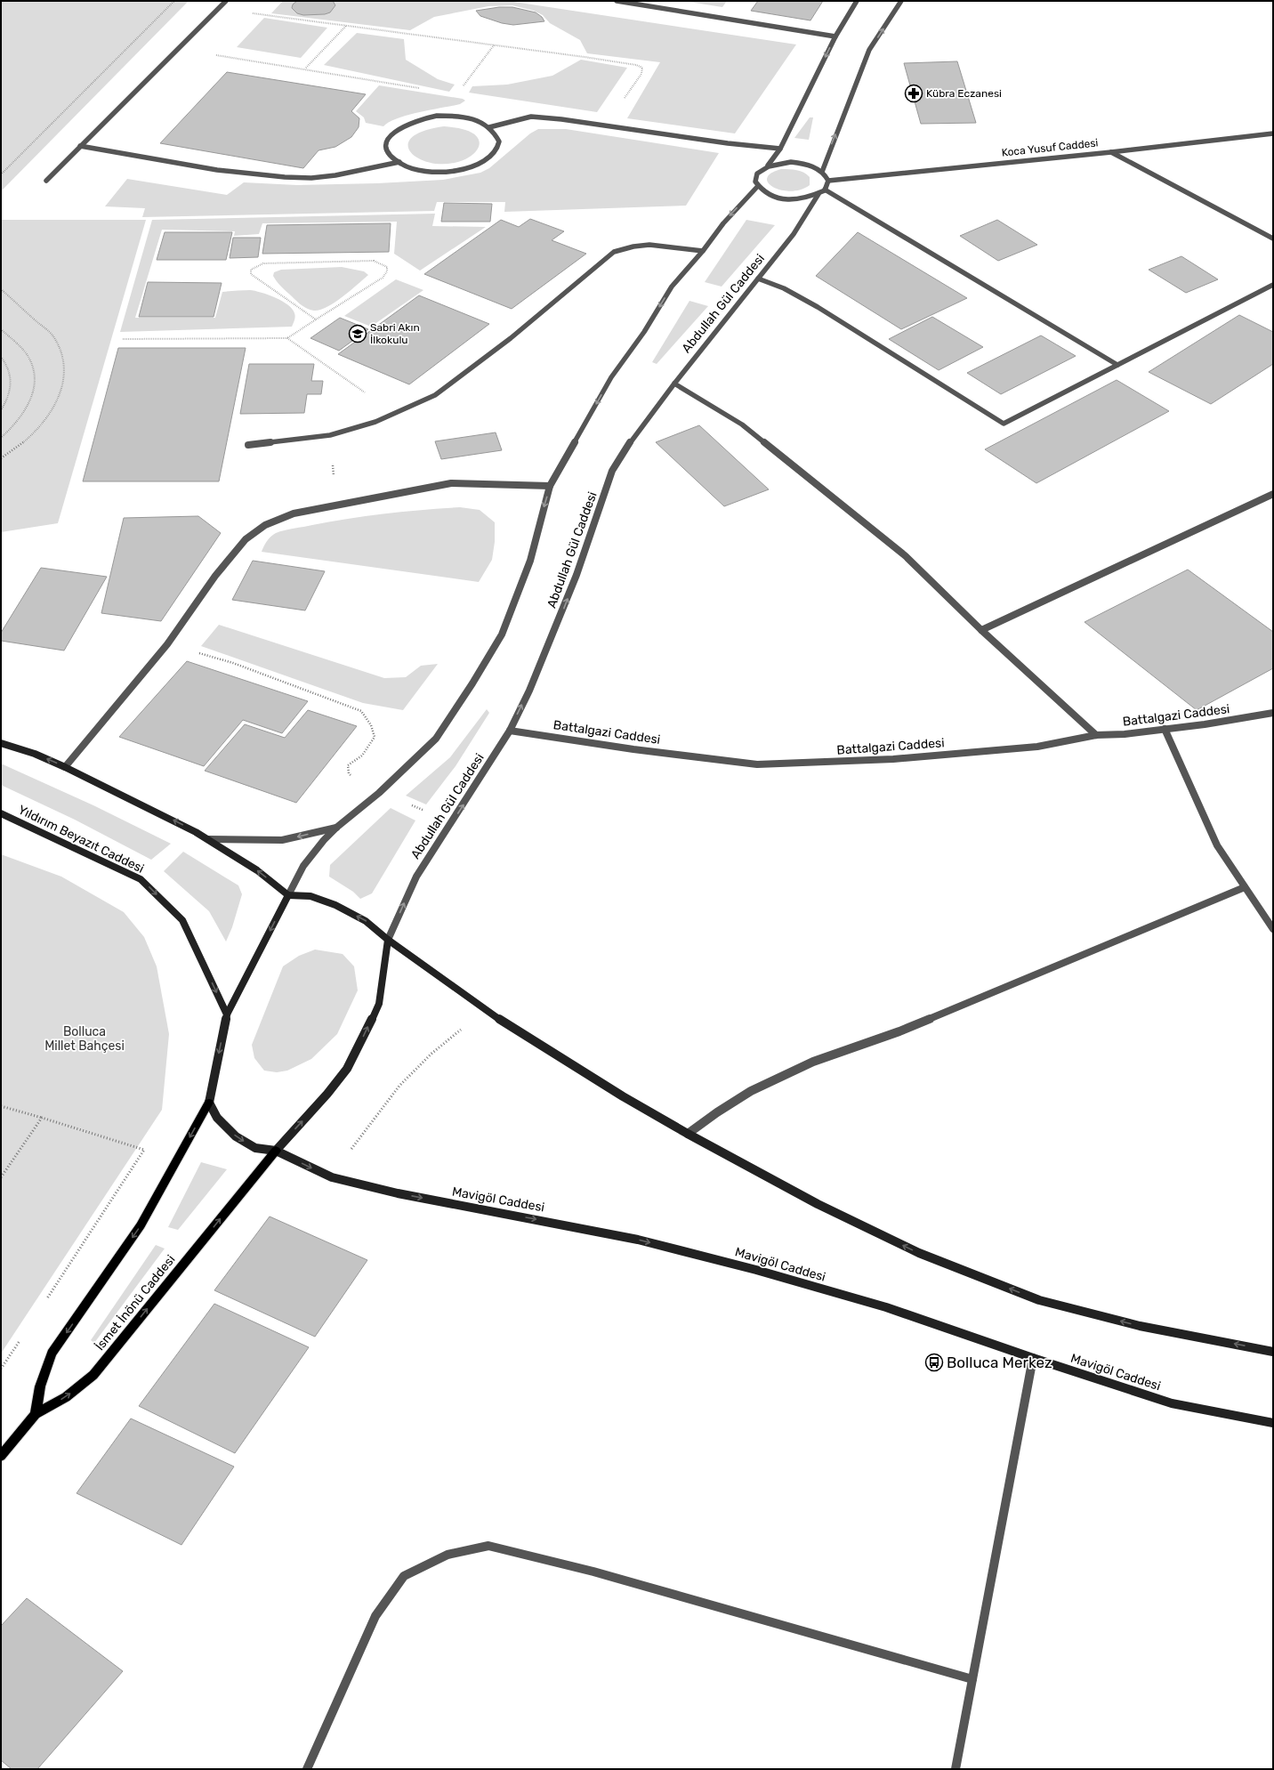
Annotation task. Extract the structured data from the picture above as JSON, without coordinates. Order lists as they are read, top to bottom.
{
  "streets": {
    "main road": ["Yıldırım Beyazıt Caddesi", "Mavigöl Caddesi", "İsmet İnönü Caddesi"],
    "street": ["Koca Yusuf Caddesi", "Abdullah Gül Caddesi", "Battalgazi Caddesi"]
  },
  "crossings": [
    ["Abdullah Gül Caddesi", "Battalgazi Caddesi"],
    ["Mavigöl Caddesi", "İsmet İnönü Caddesi"]
  ],
  "one_way": ["Yıldırım Beyazıt Caddesi", "Mavigöl Caddesi"],
  "parks": ["Bolluca Millet Bahçesi"],
  "places": {
    "pharmacy": ["Kübra Eczanesi"],
    "school or university": ["Sabri Akın İlkokulu"],
    "bus stop": ["Bolluca Merkez"]
  }
}
